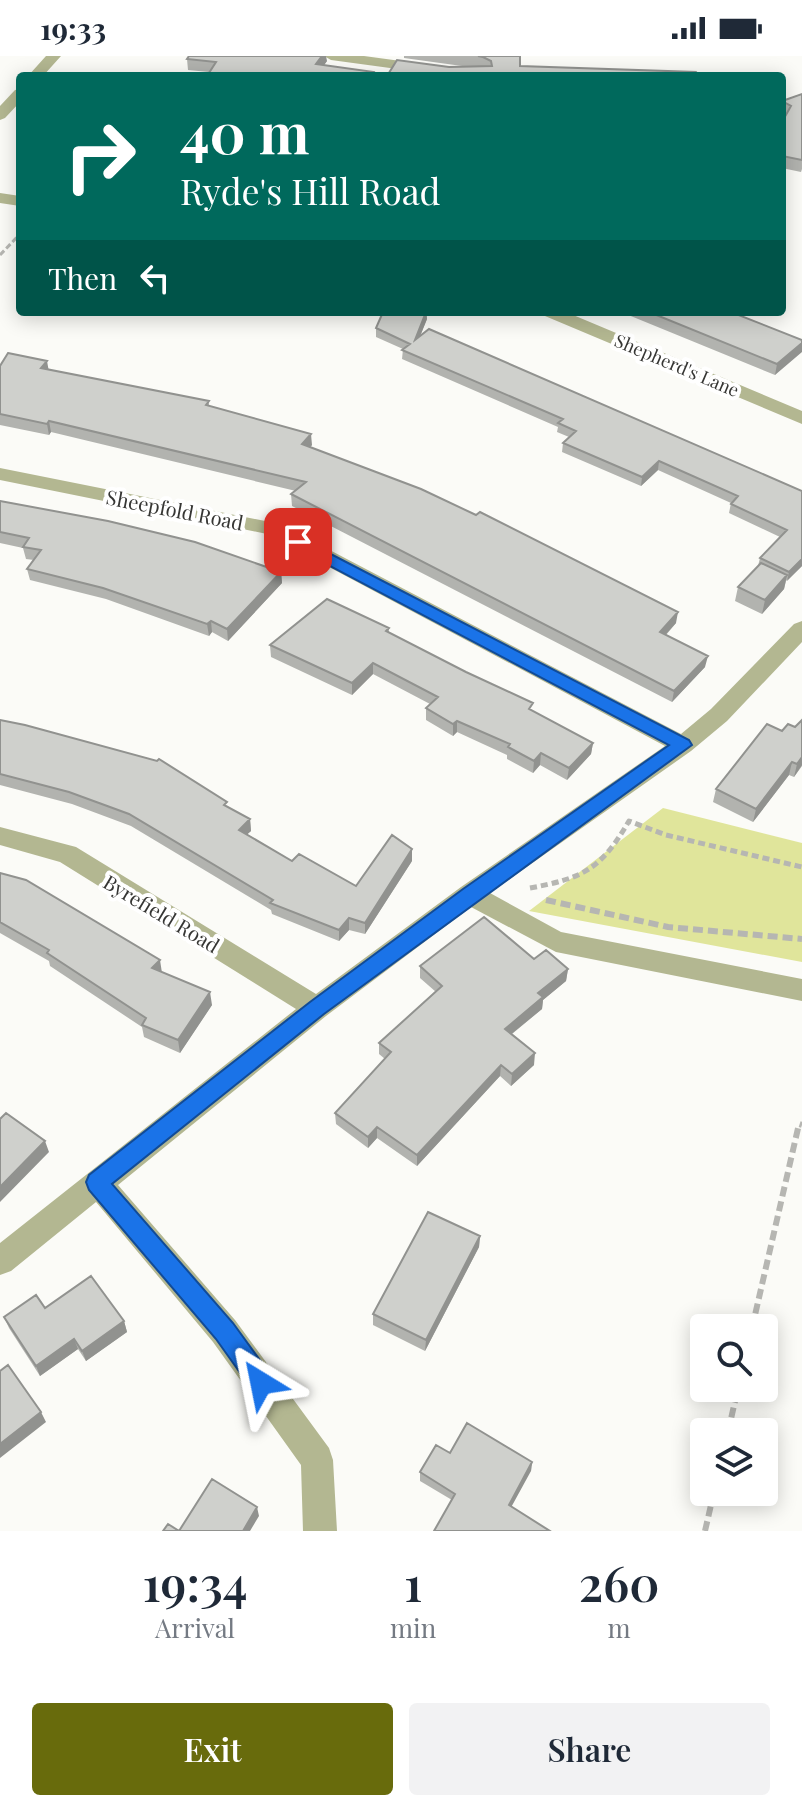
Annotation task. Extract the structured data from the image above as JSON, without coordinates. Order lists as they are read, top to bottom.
{
  "streets": {
    "street": ["Shepherd's Lane", "Sheepfold Road", "Byrefield Road"]
  },
  "page": {
    "status": "19:33",
    "turn": ["40 m", "Ryde's Hill Road"],
    "then": "Then",
    "eta": [
      "19:34",
      "Arrival",
      "1",
      "min",
      "260",
      "m"
    ],
    "buttons": ["Exit", "Share"]
  }
}
